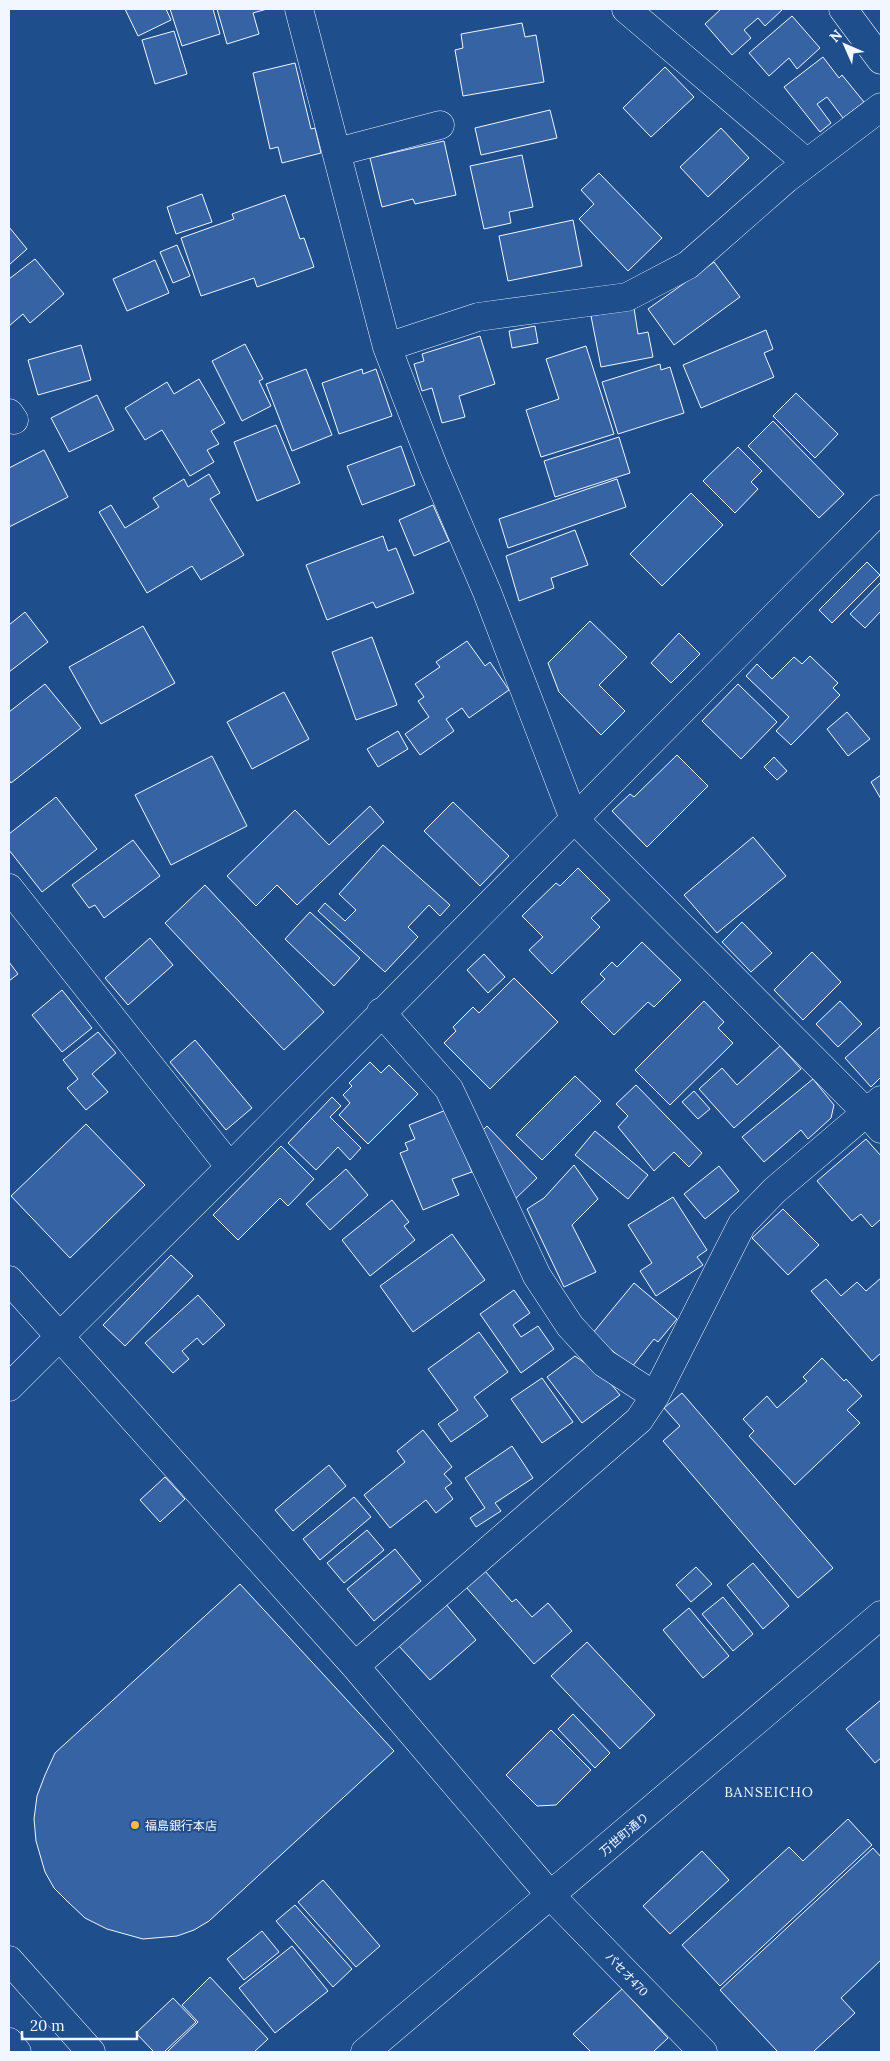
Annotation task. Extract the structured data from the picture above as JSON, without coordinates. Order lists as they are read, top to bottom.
{
  "streets": {
    "main road": ["万世町通り", "パセオ470"]
  },
  "crossings": [
    ["万世町通り", "パセオ470"]
  ],
  "districts": ["BANSEICHO"],
  "places": ["福島銀行本店"],
  "scale_bar": "20 m",
  "north": "top left"
}
